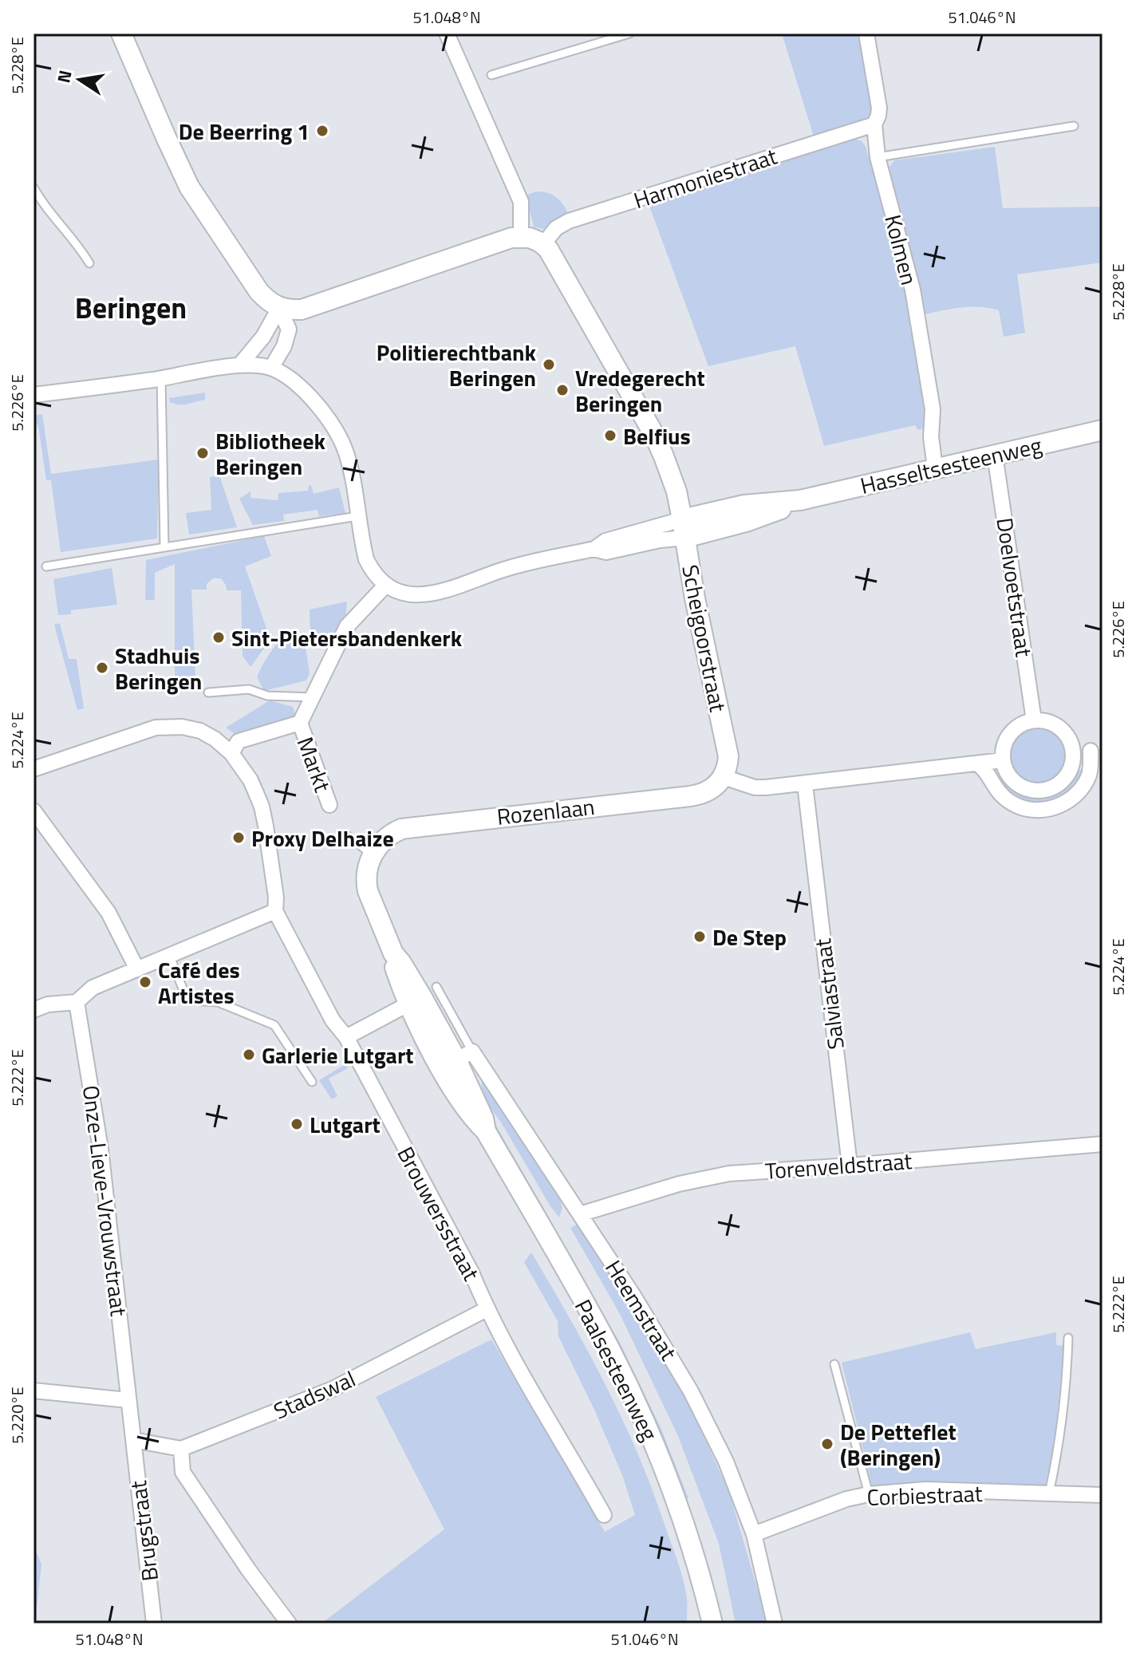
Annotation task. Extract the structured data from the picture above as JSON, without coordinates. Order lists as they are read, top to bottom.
{
  "streets": {
    "street": [
      "Harmoniestraat",
      "Kolmen",
      "Hasseltsesteenweg",
      "Doelvoetstraat",
      "Scheigoorstraat",
      "Markt",
      "Rozenlaan",
      "Salviastraat",
      "Torenveldstraat",
      "Onze-Lieve-Vrouwstraat",
      "Brouwersstraat",
      "Heemstraat",
      "Paalsesteenweg",
      "Stadswal",
      "Corbiestraat",
      "Brugstraat"
    ]
  },
  "crossings": [
    ["Harmoniestraat", "Kolmen"],
    ["Harmoniestraat", "Scheigoorstraat"],
    ["Kolmen", "Hasseltsesteenweg"],
    ["Hasseltsesteenweg", "Doelvoetstraat"],
    ["Hasseltsesteenweg", "Scheigoorstraat"],
    ["Hasseltsesteenweg", "Markt"],
    ["Scheigoorstraat", "Rozenlaan"],
    ["Rozenlaan", "Paalsesteenweg"],
    ["Salviastraat", "Torenveldstraat"],
    ["Torenveldstraat", "Heemstraat"],
    ["Onze-Lieve-Vrouwstraat", "Brugstraat"],
    ["Brouwersstraat", "Stadswal"],
    ["Heemstraat", "Paalsesteenweg"],
    ["Heemstraat", "Corbiestraat"]
  ],
  "districts": ["Beringen"],
  "places": [
    "De Beerring 1",
    "Politierechtbank Beringen",
    "Vredegerecht Beringen",
    "Belfius",
    "Bibliotheek Beringen",
    "Sint-Pietersbandenkerk",
    "Stadhuis Beringen",
    "Proxy Delhaize",
    "De Step",
    "Café des Artistes",
    "Garlerie Lutgart",
    "Lutgart",
    "De Petteflet (Beringen)"
  ],
  "north": "left",
  "coordinates": [
    "51.048°N",
    "51.046°N",
    "5.228°E",
    "5.226°E",
    "5.224°E",
    "5.222°E",
    "5.220°E"
  ]
}
